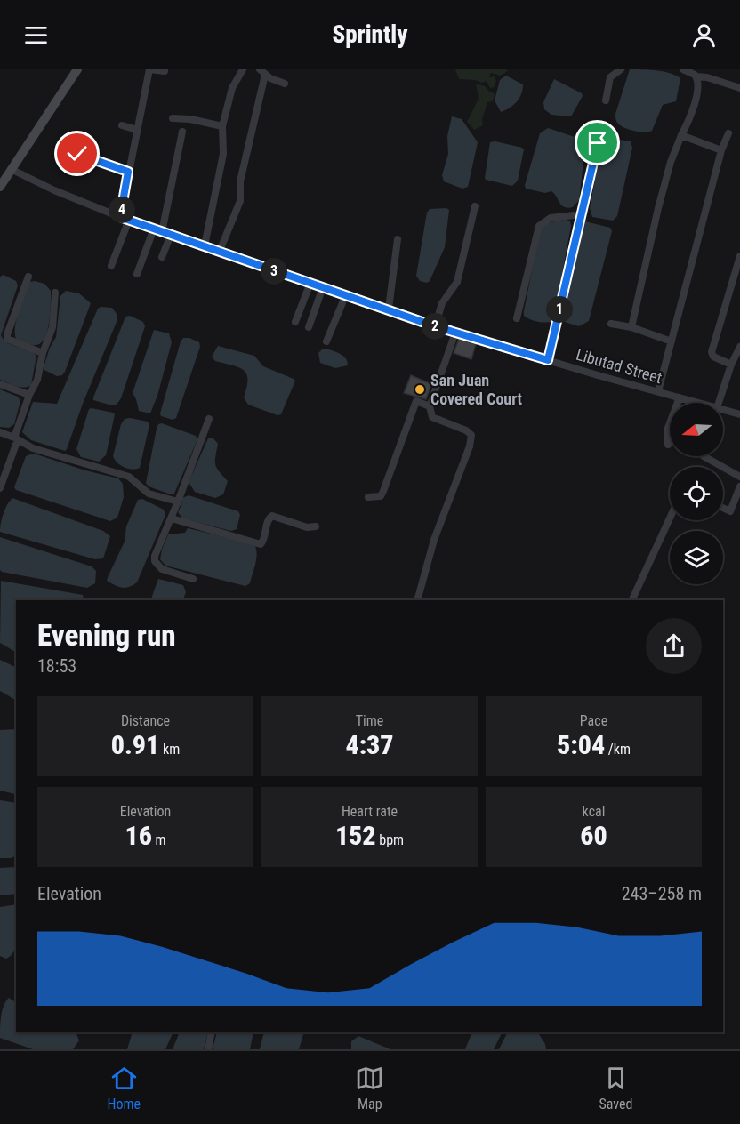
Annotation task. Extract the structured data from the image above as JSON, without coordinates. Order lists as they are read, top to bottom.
{
  "streets": {
    "street": ["Libutad Street"]
  },
  "places": ["San Juan Covered Court"],
  "north": "left",
  "page": {
    "header": "Sprintly",
    "pins": [
      "4",
      "3",
      "1",
      "2"
    ],
    "heading": ["Evening run", "18:53"],
    "stats": [
      ["Distance", "0.91 km"],
      ["Time", "4:37"],
      ["Pace", "5:04 /km"],
      ["Elevation", "16 m"],
      ["Heart rate", "152 bpm"],
      ["kcal", "60"]
    ],
    "chart": ["Elevation", "243–258 m"],
    "tabs": ["Home", "Map", "Saved"]
  }
}
